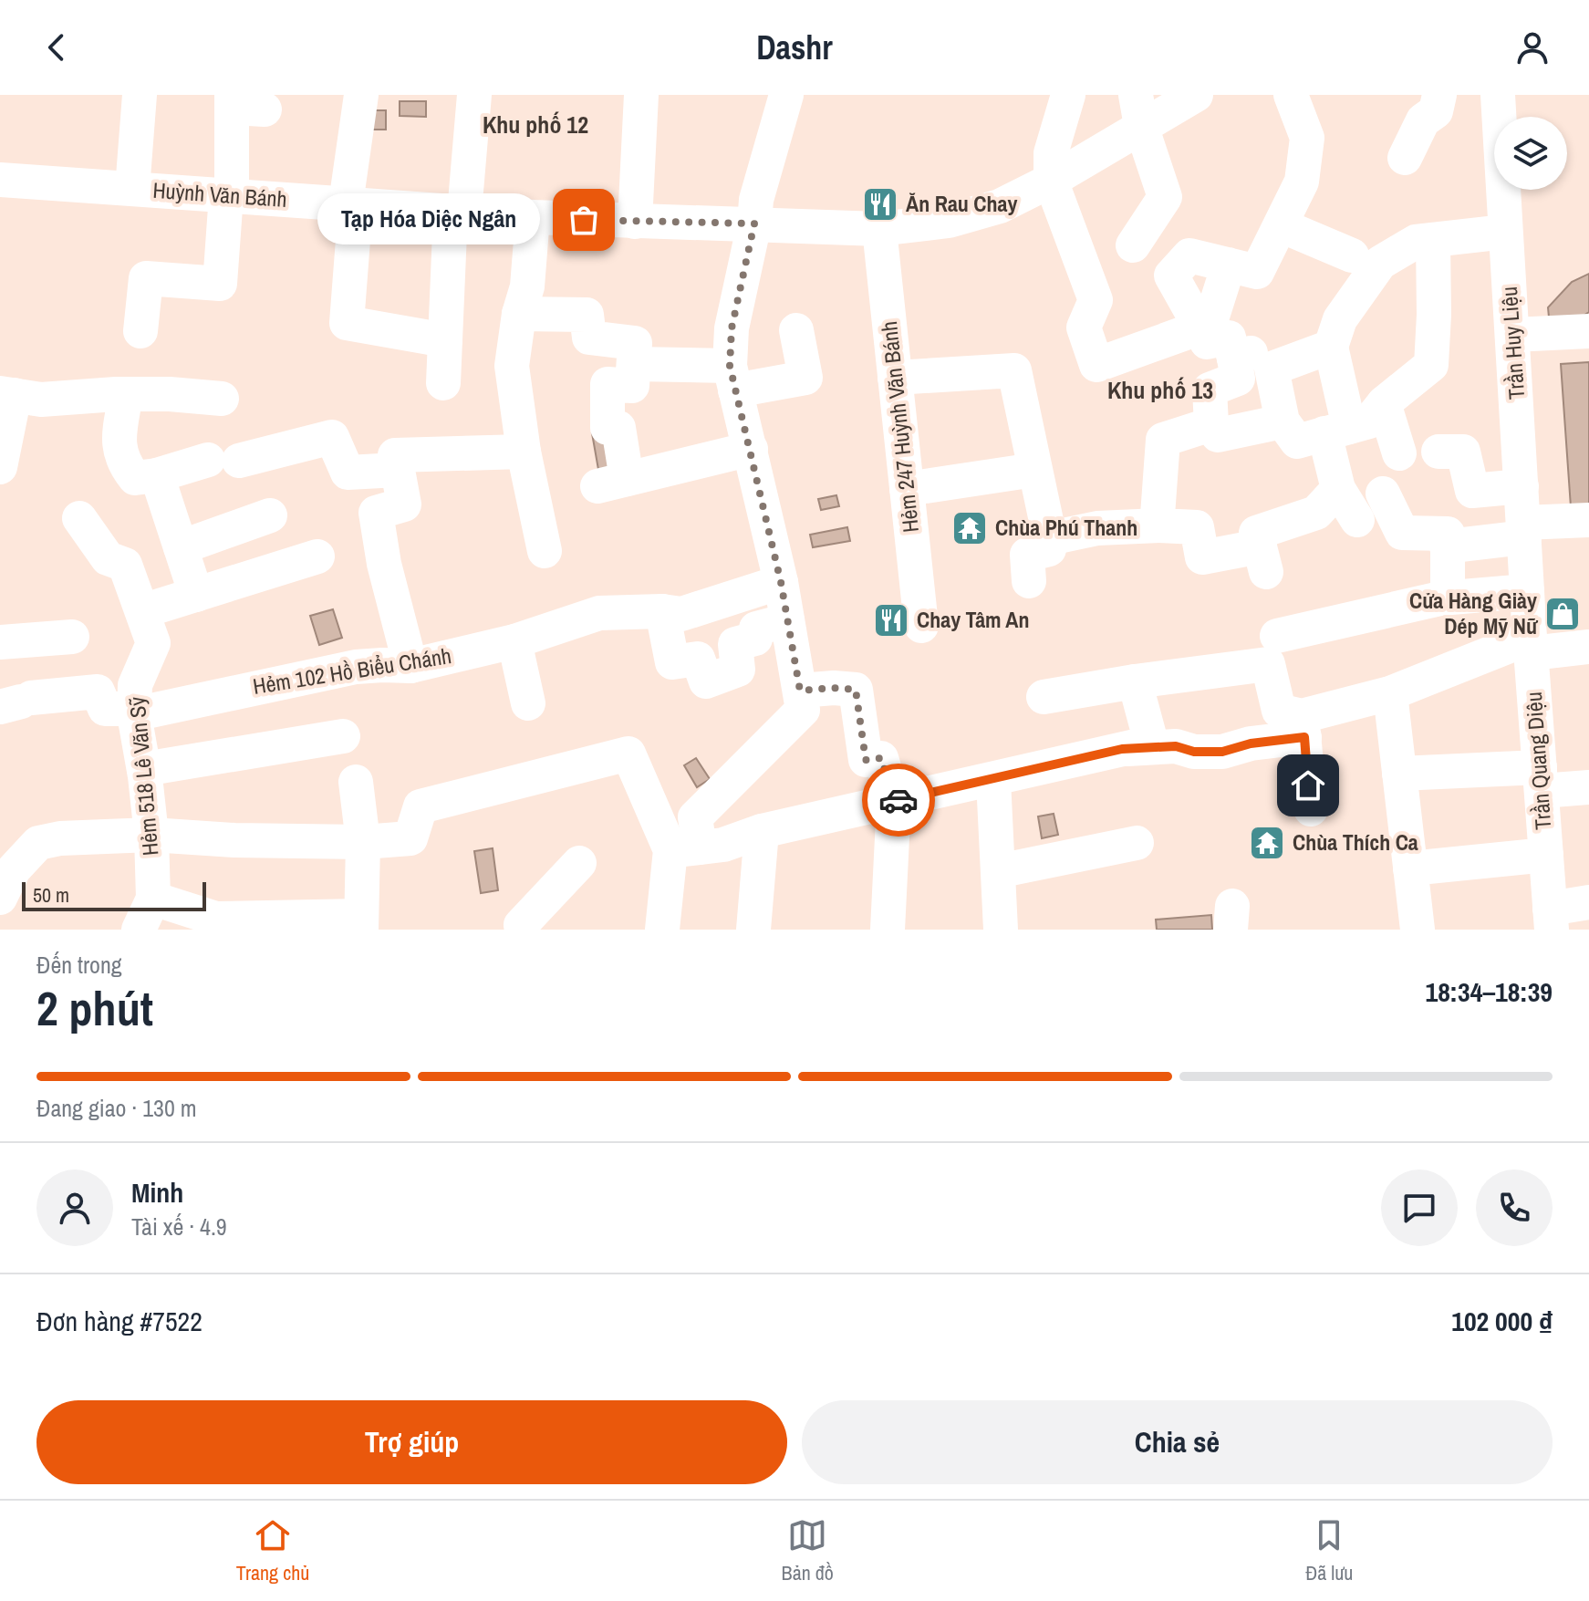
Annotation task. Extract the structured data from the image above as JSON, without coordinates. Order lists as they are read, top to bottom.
{
  "streets": {
    "street": [
      "Huỳnh Văn Bánh",
      "Trần Huy Liệu",
      "Hẻm 247 Huỳnh Văn Bánh",
      "Hẻm 102 Hồ Biểu Chánh",
      "Trần Quang Diệu",
      "Hẻm 518 Lê Văn Sỹ"
    ]
  },
  "crossings": [
    ["Huỳnh Văn Bánh", "Hẻm 247 Huỳnh Văn Bánh"],
    ["Trần Huy Liệu", "Trần Quang Diệu"],
    ["Hẻm 102 Hồ Biểu Chánh", "Hẻm 518 Lê Văn Sỹ"]
  ],
  "districts": ["Khu phố 12", "Khu phố 13"],
  "places": {
    "restaurant": ["Ăn Rau Chay", "Chay Tâm An"],
    "other": ["Tạp Hóa Diệc Ngân"],
    "temple": ["Chùa Phú Thanh", "Chùa Thích Ca"],
    "shop": ["Cửa Hàng Giày Dép Mỹ Nữ"]
  },
  "scale_bar": "50 m",
  "page": {
    "header": "Dashr",
    "bubble": "Tạp Hóa Diệc Ngân",
    "scale": "50 m",
    "heading": ["2 phút", "Đến trong", "18:34–18:39"],
    "panel": [
      "Minh",
      "Tài xế · 4.9",
      "Đơn hàng #7522",
      "102 000 ₫"
    ],
    "bar": "Đang giao · 130 m",
    "buttons": ["Trợ giúp", "Chia sẻ"],
    "tabs": ["Trang chủ", "Bản đồ", "Đã lưu"]
  }
}
